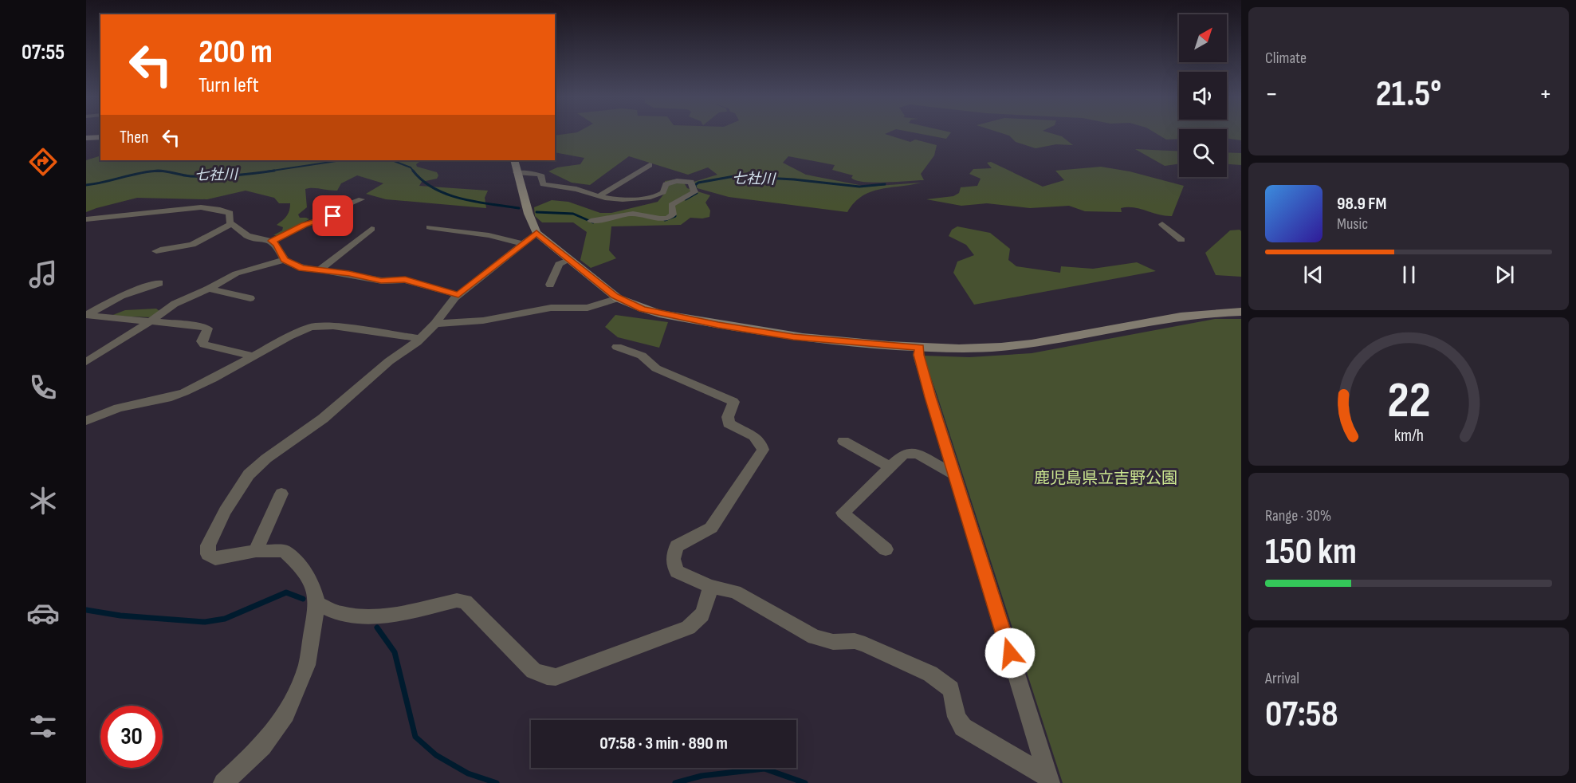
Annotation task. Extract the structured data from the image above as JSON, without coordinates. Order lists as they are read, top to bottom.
{
  "water": ["七社川"],
  "parks": ["鹿児島県立吉野公園"],
  "north": "top right",
  "page": {
    "tabs": "07:55",
    "tile": [
      "Climate",
      ["Range · 30%", "150 km"],
      ["Arrival", "07:58"]
    ],
    "turn": ["200 m", "Turn left"],
    "heat": ["−", "21.5°", "+"],
    "then": "Then",
    "song": ["98.9 FM", "Music"],
    "limit": "30",
    "trip": "07:58 · 3 min · 890 m",
    "gauge": ["22", "km/h"]
  }
}
